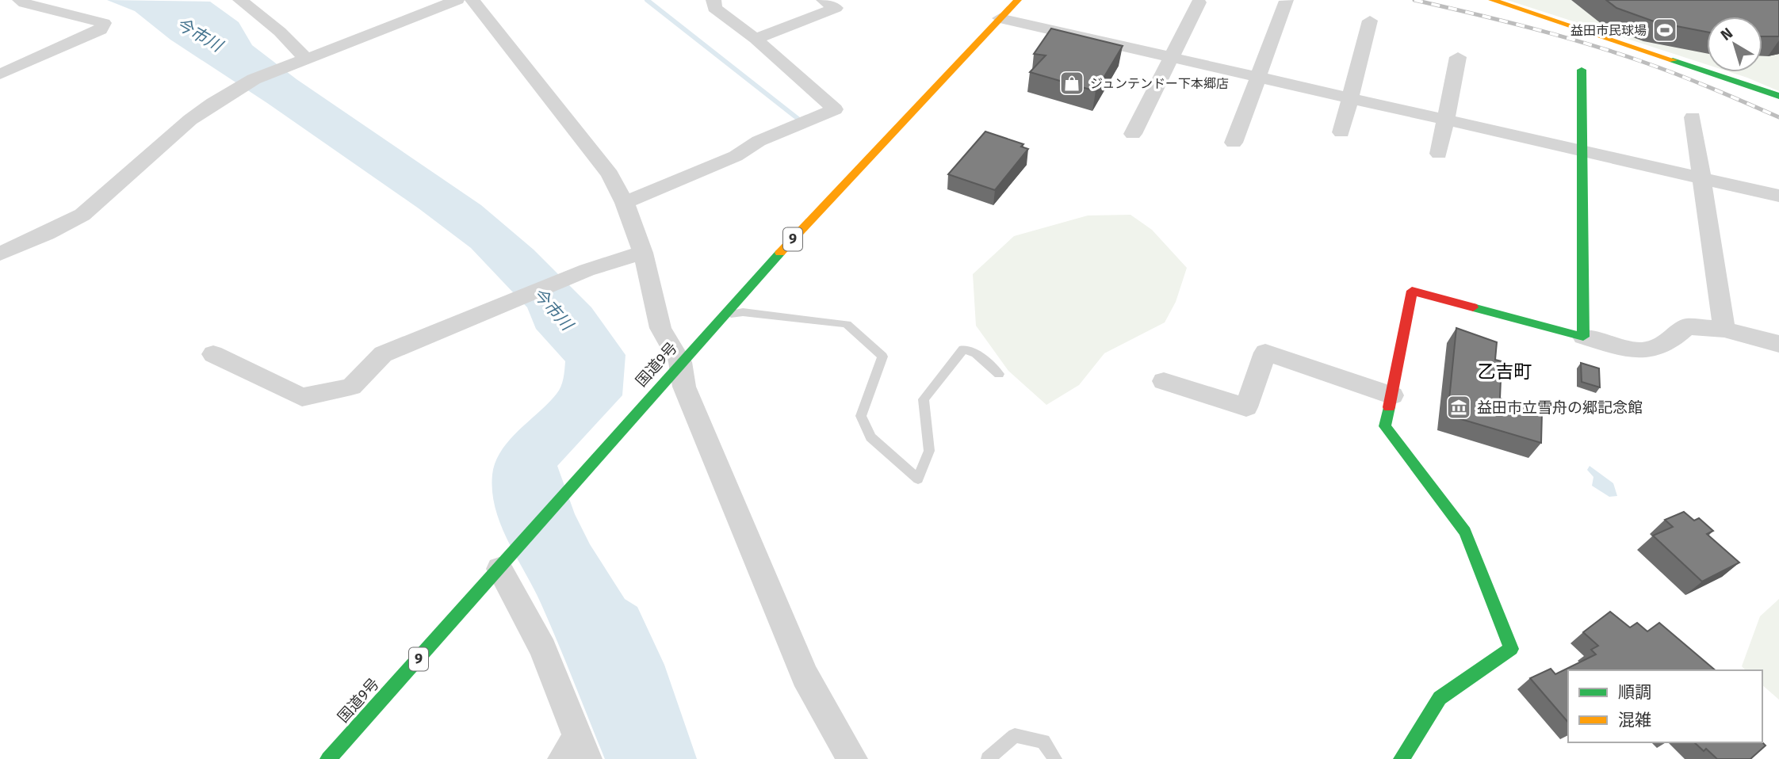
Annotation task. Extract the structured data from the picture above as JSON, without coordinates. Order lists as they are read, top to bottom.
{
  "streets": {
    "main road": ["9", "国道9号"]
  },
  "districts": ["乙吉町"],
  "water": ["今市川"],
  "places": {
    "sports": ["益田市民球場"],
    "shop": ["ジュンテンドー下本郷店"],
    "museum": ["益田市立雪舟の郷記念館"]
  },
  "legend": ["順調", "混雑"],
  "north": "top left"
}
